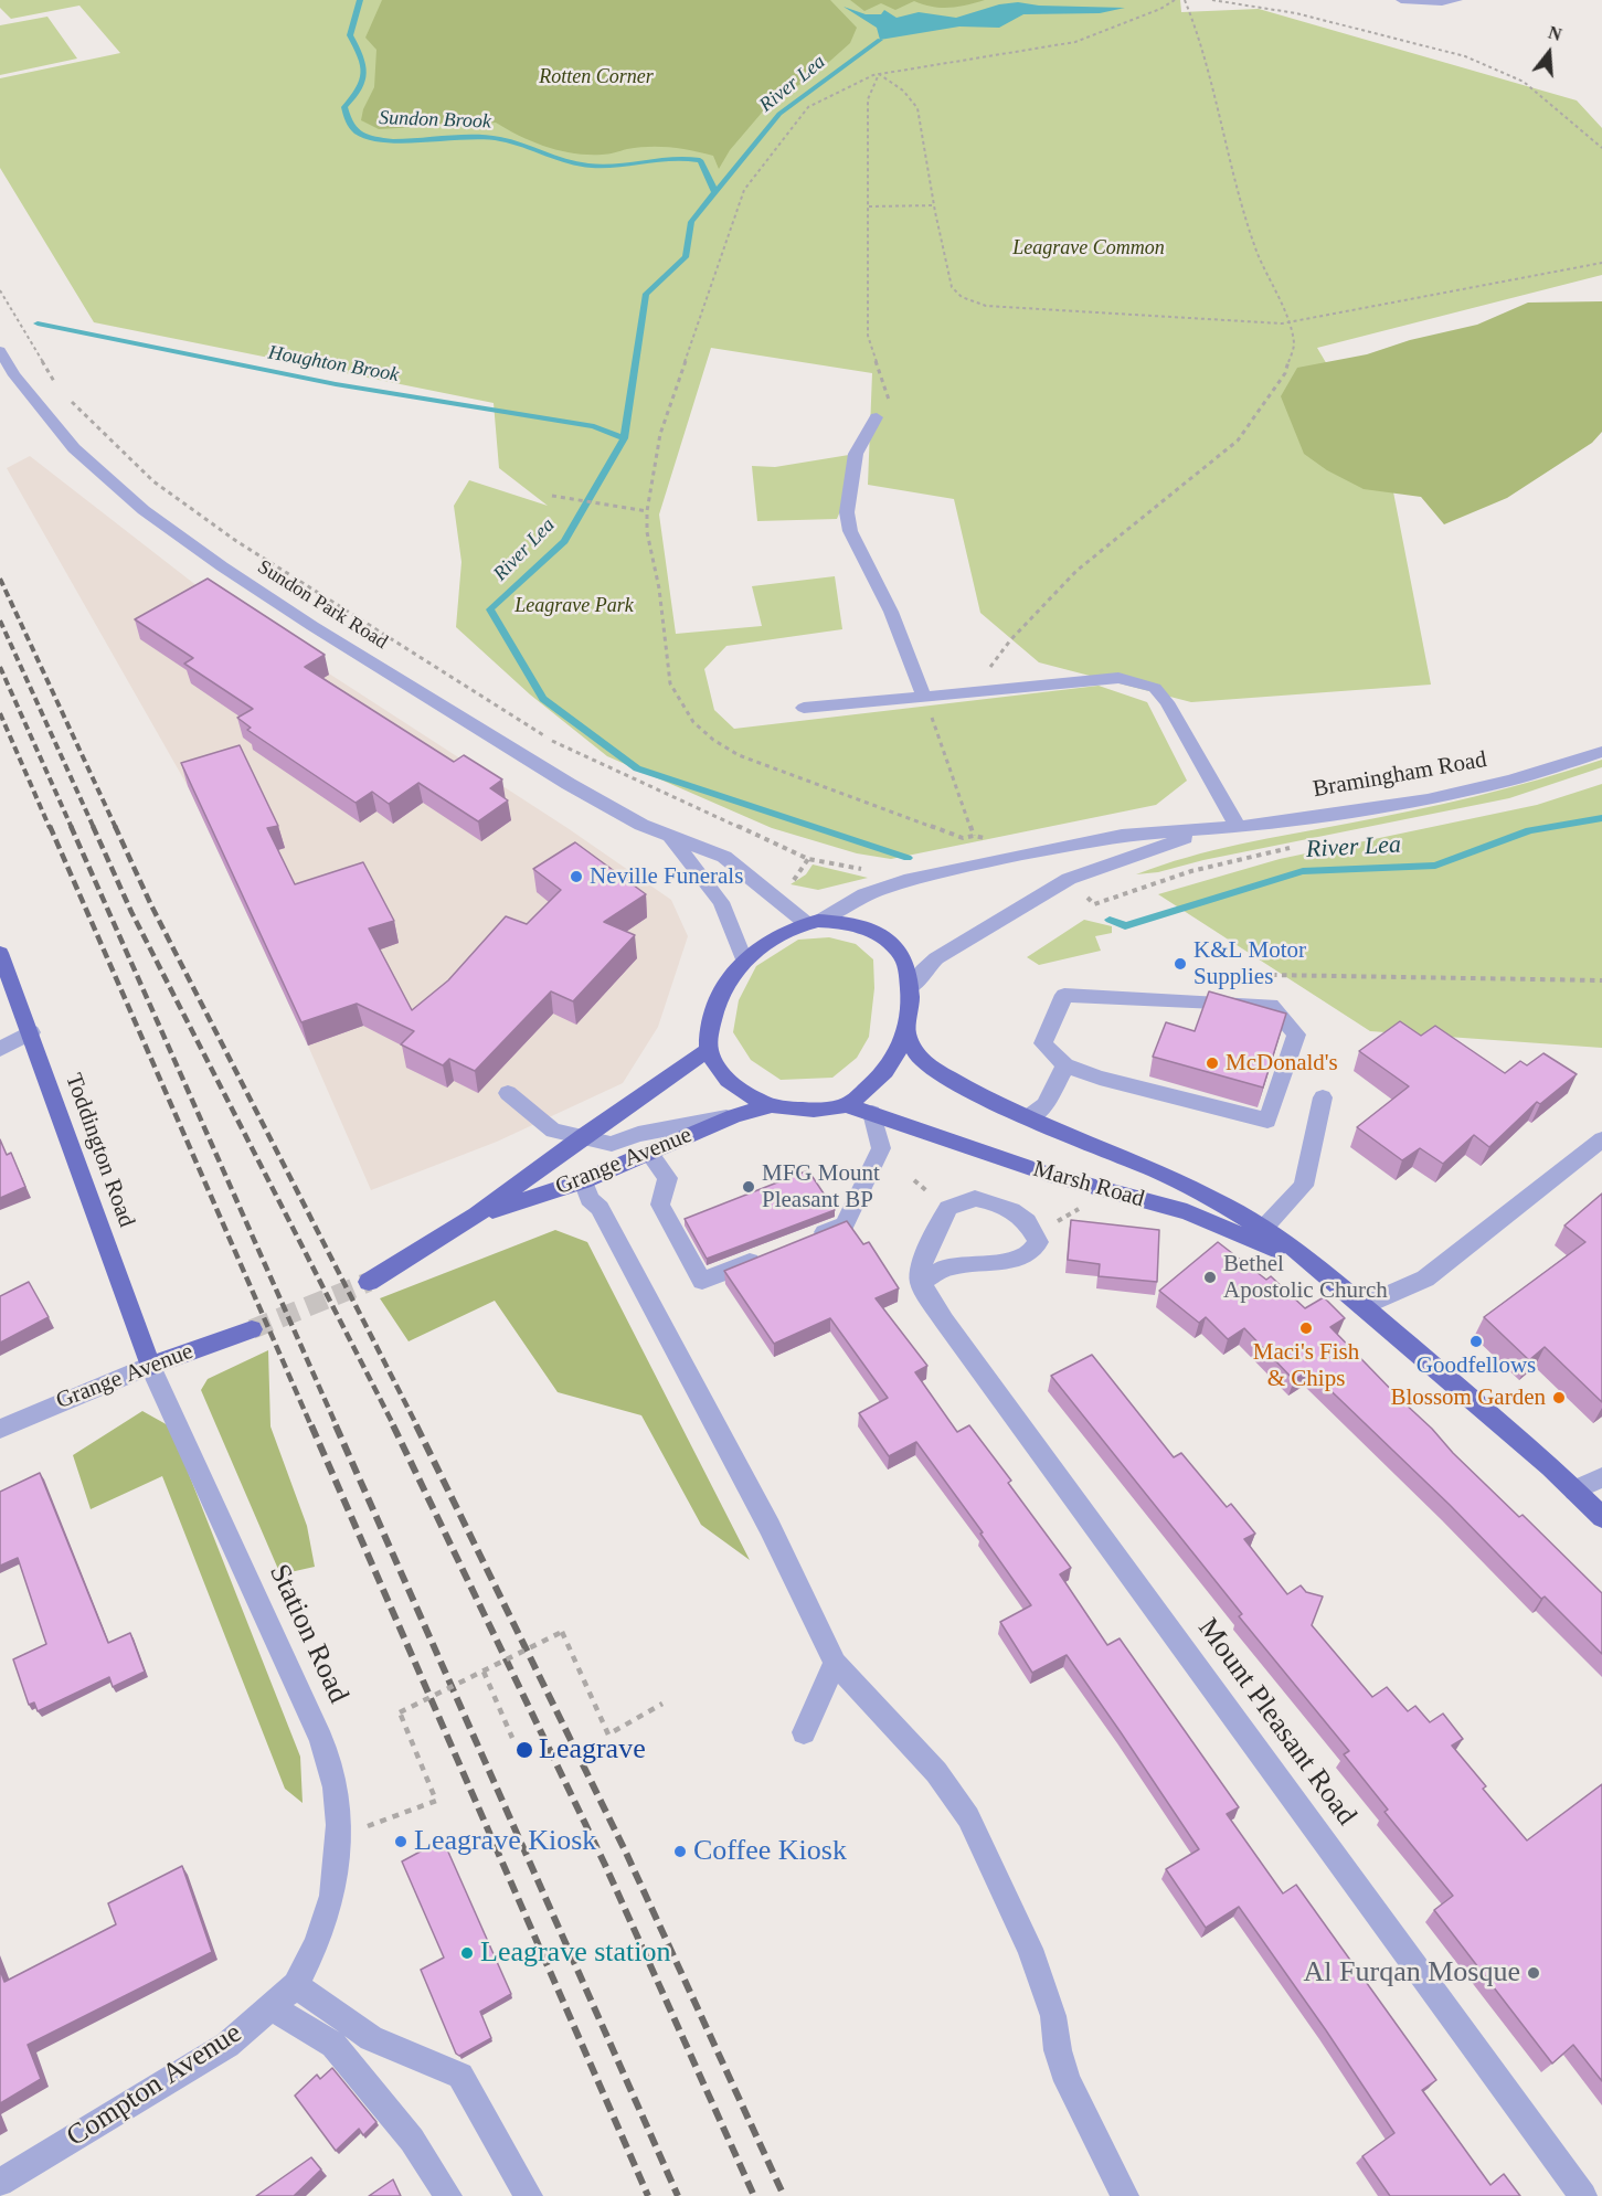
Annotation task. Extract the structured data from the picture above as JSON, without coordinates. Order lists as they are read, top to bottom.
{
  "streets": {
    "main road": ["Toddington Road", "Grange Avenue", "Marsh Road"],
    "street": [
      "Sundon Park Road",
      "Bramingham Road",
      "Station Road",
      "Mount Pleasant Road",
      "Compton Avenue"
    ]
  },
  "crossings": [
    ["Sundon Park Road", "Bramingham Road"],
    ["Sundon Park Road", "Grange Avenue"],
    ["Sundon Park Road", "Marsh Road"],
    ["Bramingham Road", "Grange Avenue"],
    ["Bramingham Road", "Marsh Road"],
    ["Toddington Road", "Grange Avenue"],
    ["Toddington Road", "Station Road"],
    ["Grange Avenue", "Marsh Road"],
    ["Grange Avenue", "Station Road"],
    ["Station Road", "Compton Avenue"]
  ],
  "water": ["River Lea", "Sundon Brook", "Houghton Brook"],
  "parks": ["Rotten Corner", "Leagrave Common", "Leagrave Park"],
  "places": [
    "Neville Funerals",
    "K&L Motor Supplies",
    "McDonald's",
    "MFG Mount Pleasant BP",
    "Bethel Apostolic Church",
    "Maci's Fish & Chips",
    "Goodfellows",
    "Blossom Garden",
    "Leagrave",
    "Leagrave Kiosk",
    "Coffee Kiosk",
    "Leagrave station",
    "Al Furqan Mosque"
  ],
  "north": "top"
}
